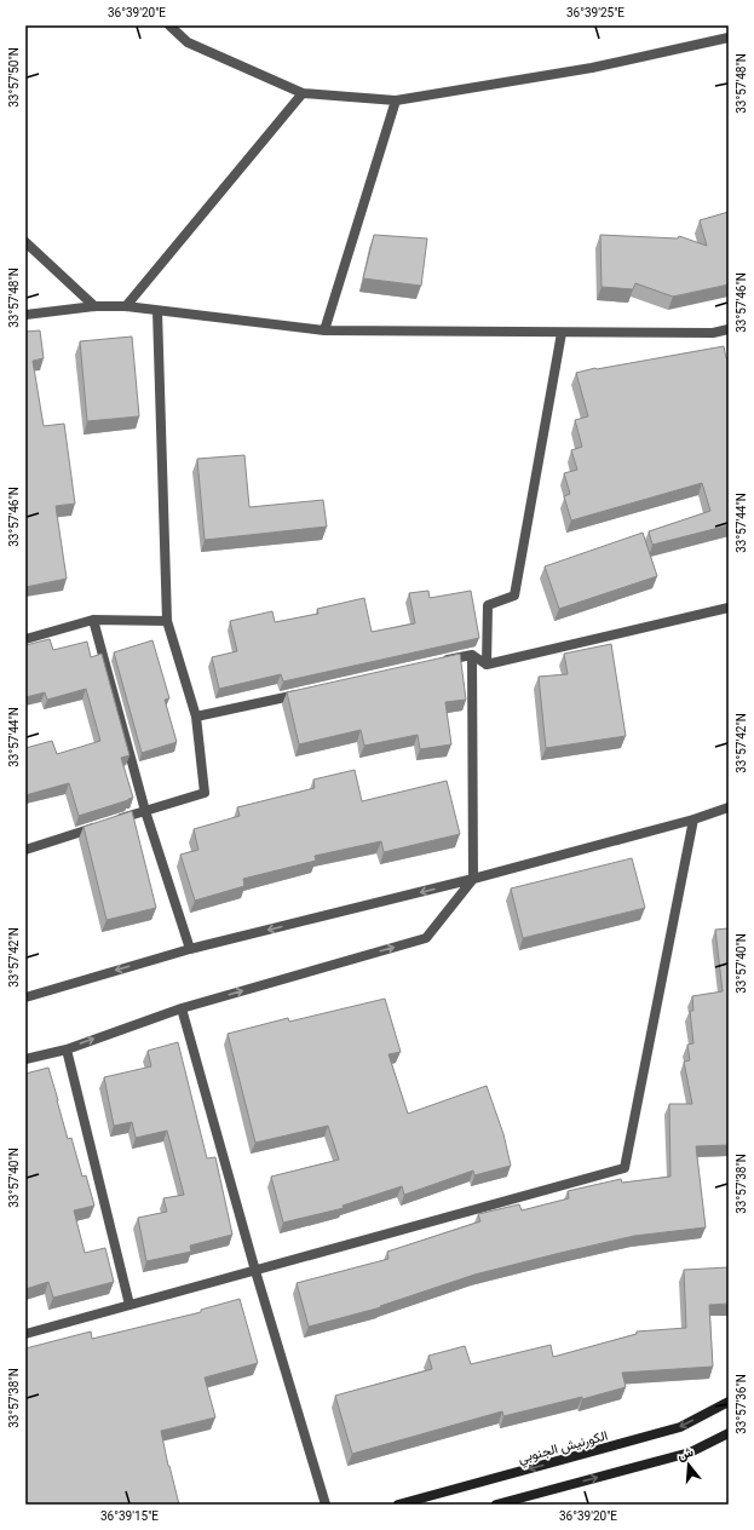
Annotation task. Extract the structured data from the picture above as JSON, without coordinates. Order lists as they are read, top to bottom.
{
  "streets": {
    "main road": ["الكورنيش الجنوبي"]
  },
  "north": "top",
  "coordinates": [
    "36°39'20\"E",
    "36°39'25\"E",
    "33°57'50\"N",
    "33°57'48\"N",
    "33°57'46\"N",
    "33°57'44\"N",
    "33°57'42\"N",
    "33°57'40\"N",
    "33°57'38\"N",
    "33°57'36\"N",
    "36°39'15\"E"
  ]
}
